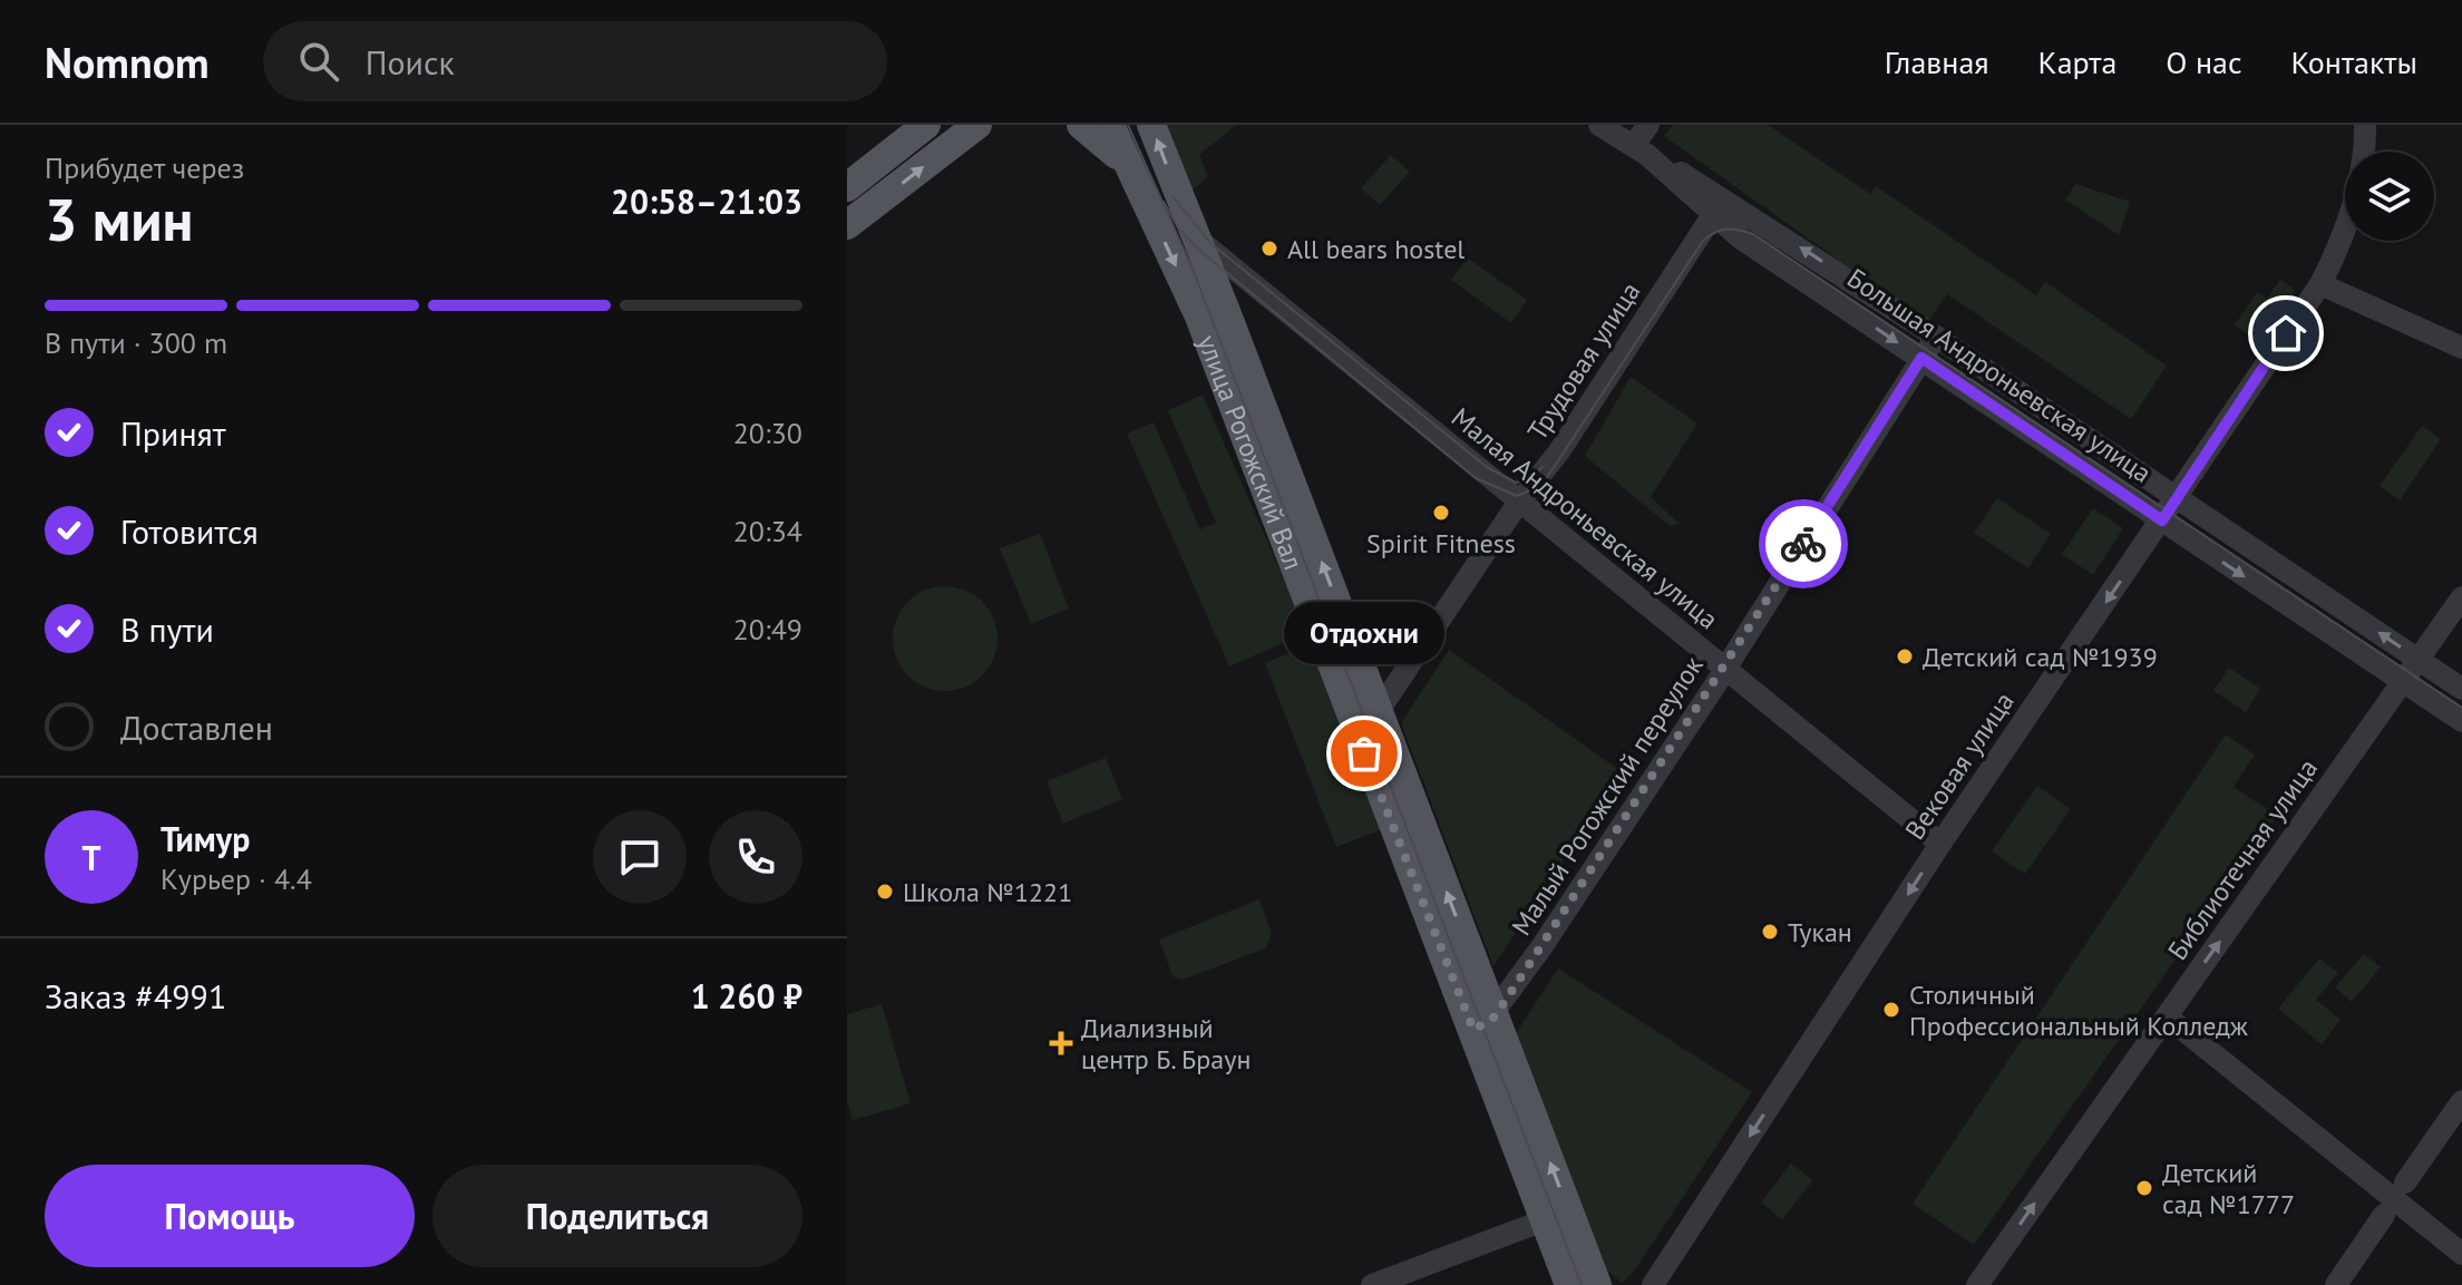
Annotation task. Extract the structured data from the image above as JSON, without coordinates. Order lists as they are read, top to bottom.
{
  "streets": {
    "main road": ["улица Рогожский Вал"],
    "street": [
      "Трудовая улица",
      "Большая Андроньевская улица",
      "Малая Андроньевская улица",
      "Вековая улица",
      "Малый Рогожский переулок",
      "Библиотечная улица"
    ]
  },
  "crossings": [
    ["Трудовая улица", "Большая Андроньевская улица"],
    ["Трудовая улица", "улица Рогожский Вал"],
    ["Трудовая улица", "Малая Андроньевская улица"],
    ["Большая Андроньевская улица", "Вековая улица"],
    ["Большая Андроньевская улица", "Малый Рогожский переулок"],
    ["Большая Андроньевская улица", "Библиотечная улица"],
    ["улица Рогожский Вал", "Малая Андроньевская улица"],
    ["улица Рогожский Вал", "Малый Рогожский переулок"],
    ["Малая Андроньевская улица", "Вековая улица"],
    ["Малая Андроньевская улица", "Малый Рогожский переулок"]
  ],
  "one_way": ["Вековая улица", "Библиотечная улица"],
  "places": {
    "other": [
      "All bears hostel",
      "Spirit Fitness",
      "Детский сад №1939",
      "Отдохни",
      "Школа №1221",
      "Тукан",
      "Столичный Профессиональный Колледж",
      "Детский сад №1777"
    ],
    "health": ["Диализный центр Б. Браун"]
  },
  "page": {
    "header": "Nomnom",
    "search": "Поиск",
    "nav": [
      "Главная",
      "Карта",
      "О нас",
      "Контакты"
    ],
    "heading": ["3 мин", "Прибудет через", "20:58–21:03"],
    "panel": [
      "Тимур",
      "Курьер · 4.4",
      "Заказ #4991",
      "1 260 ₽"
    ],
    "bar": "В пути · 300 m",
    "list": [
      ["Принят", "20:30"],
      ["Готовится", "20:34"],
      ["В пути", "20:49"],
      "Доставлен"
    ],
    "bubble": "Отдохни",
    "round": "Т",
    "buttons": ["Помощь", "Поделиться"]
  }
}
